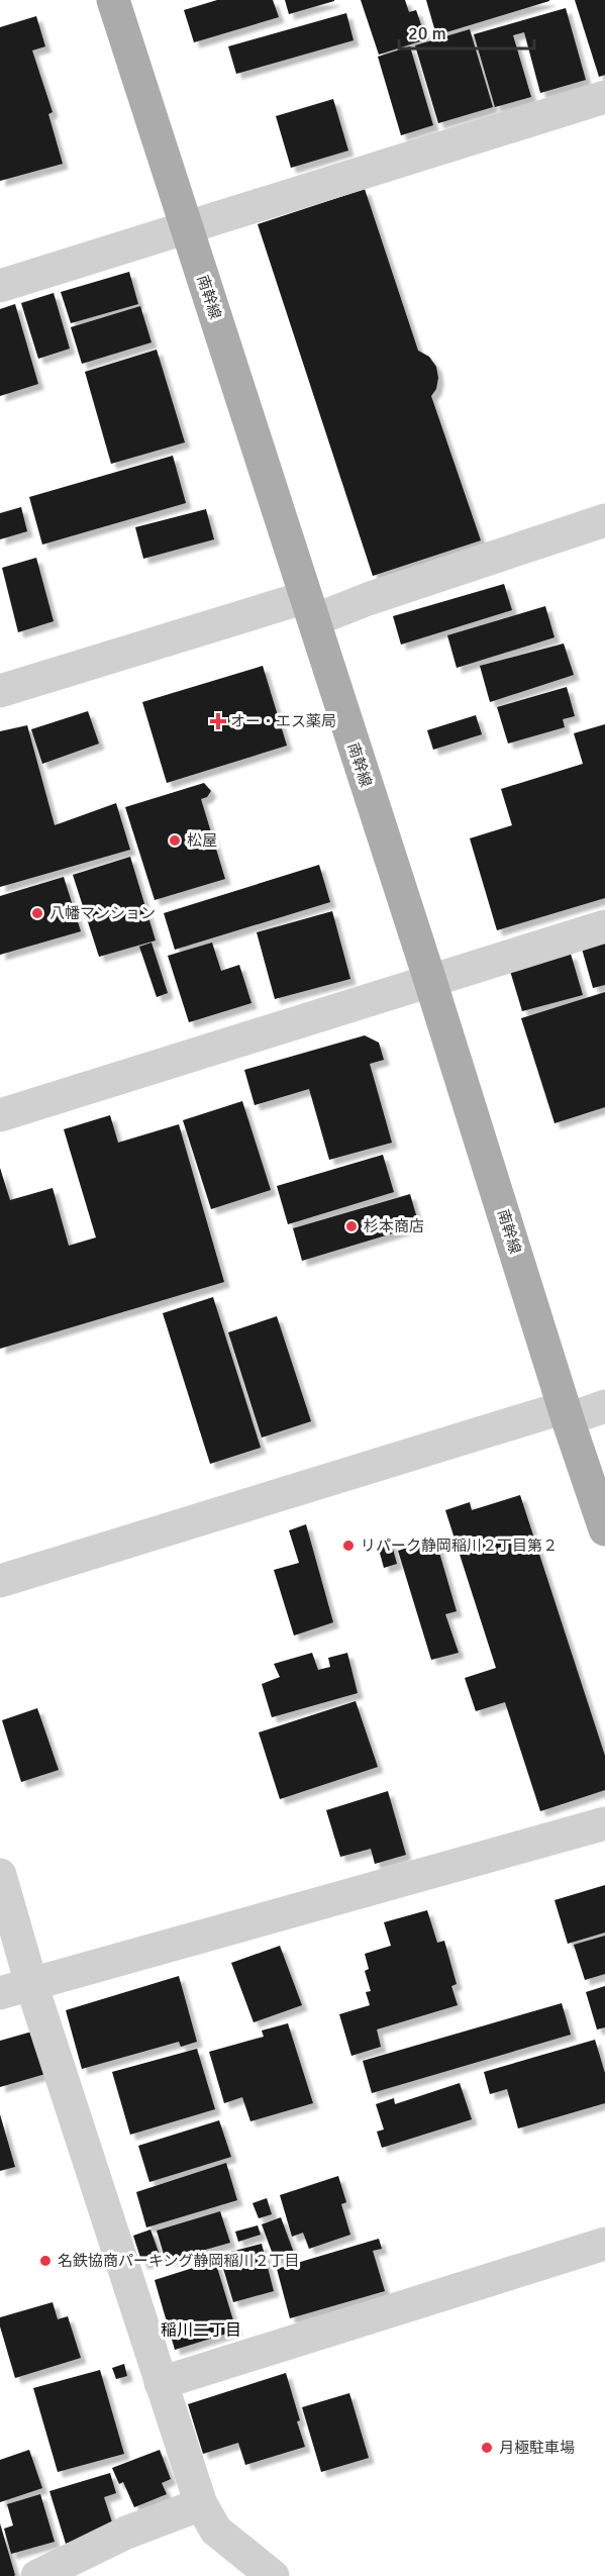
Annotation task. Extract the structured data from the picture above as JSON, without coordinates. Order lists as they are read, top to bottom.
{
  "streets": {
    "main road": ["南幹線"]
  },
  "districts": ["稲川二丁目"],
  "places": {
    "health": ["オー・エス薬局"],
    "other": [
      "松屋",
      "八幡マンション",
      "杉本商店",
      "リパーク静岡稲川２丁目第２",
      "名鉄協商パーキング静岡稲川２丁目",
      "月極駐車場"
    ]
  },
  "scale_bar": "20 m"
}
